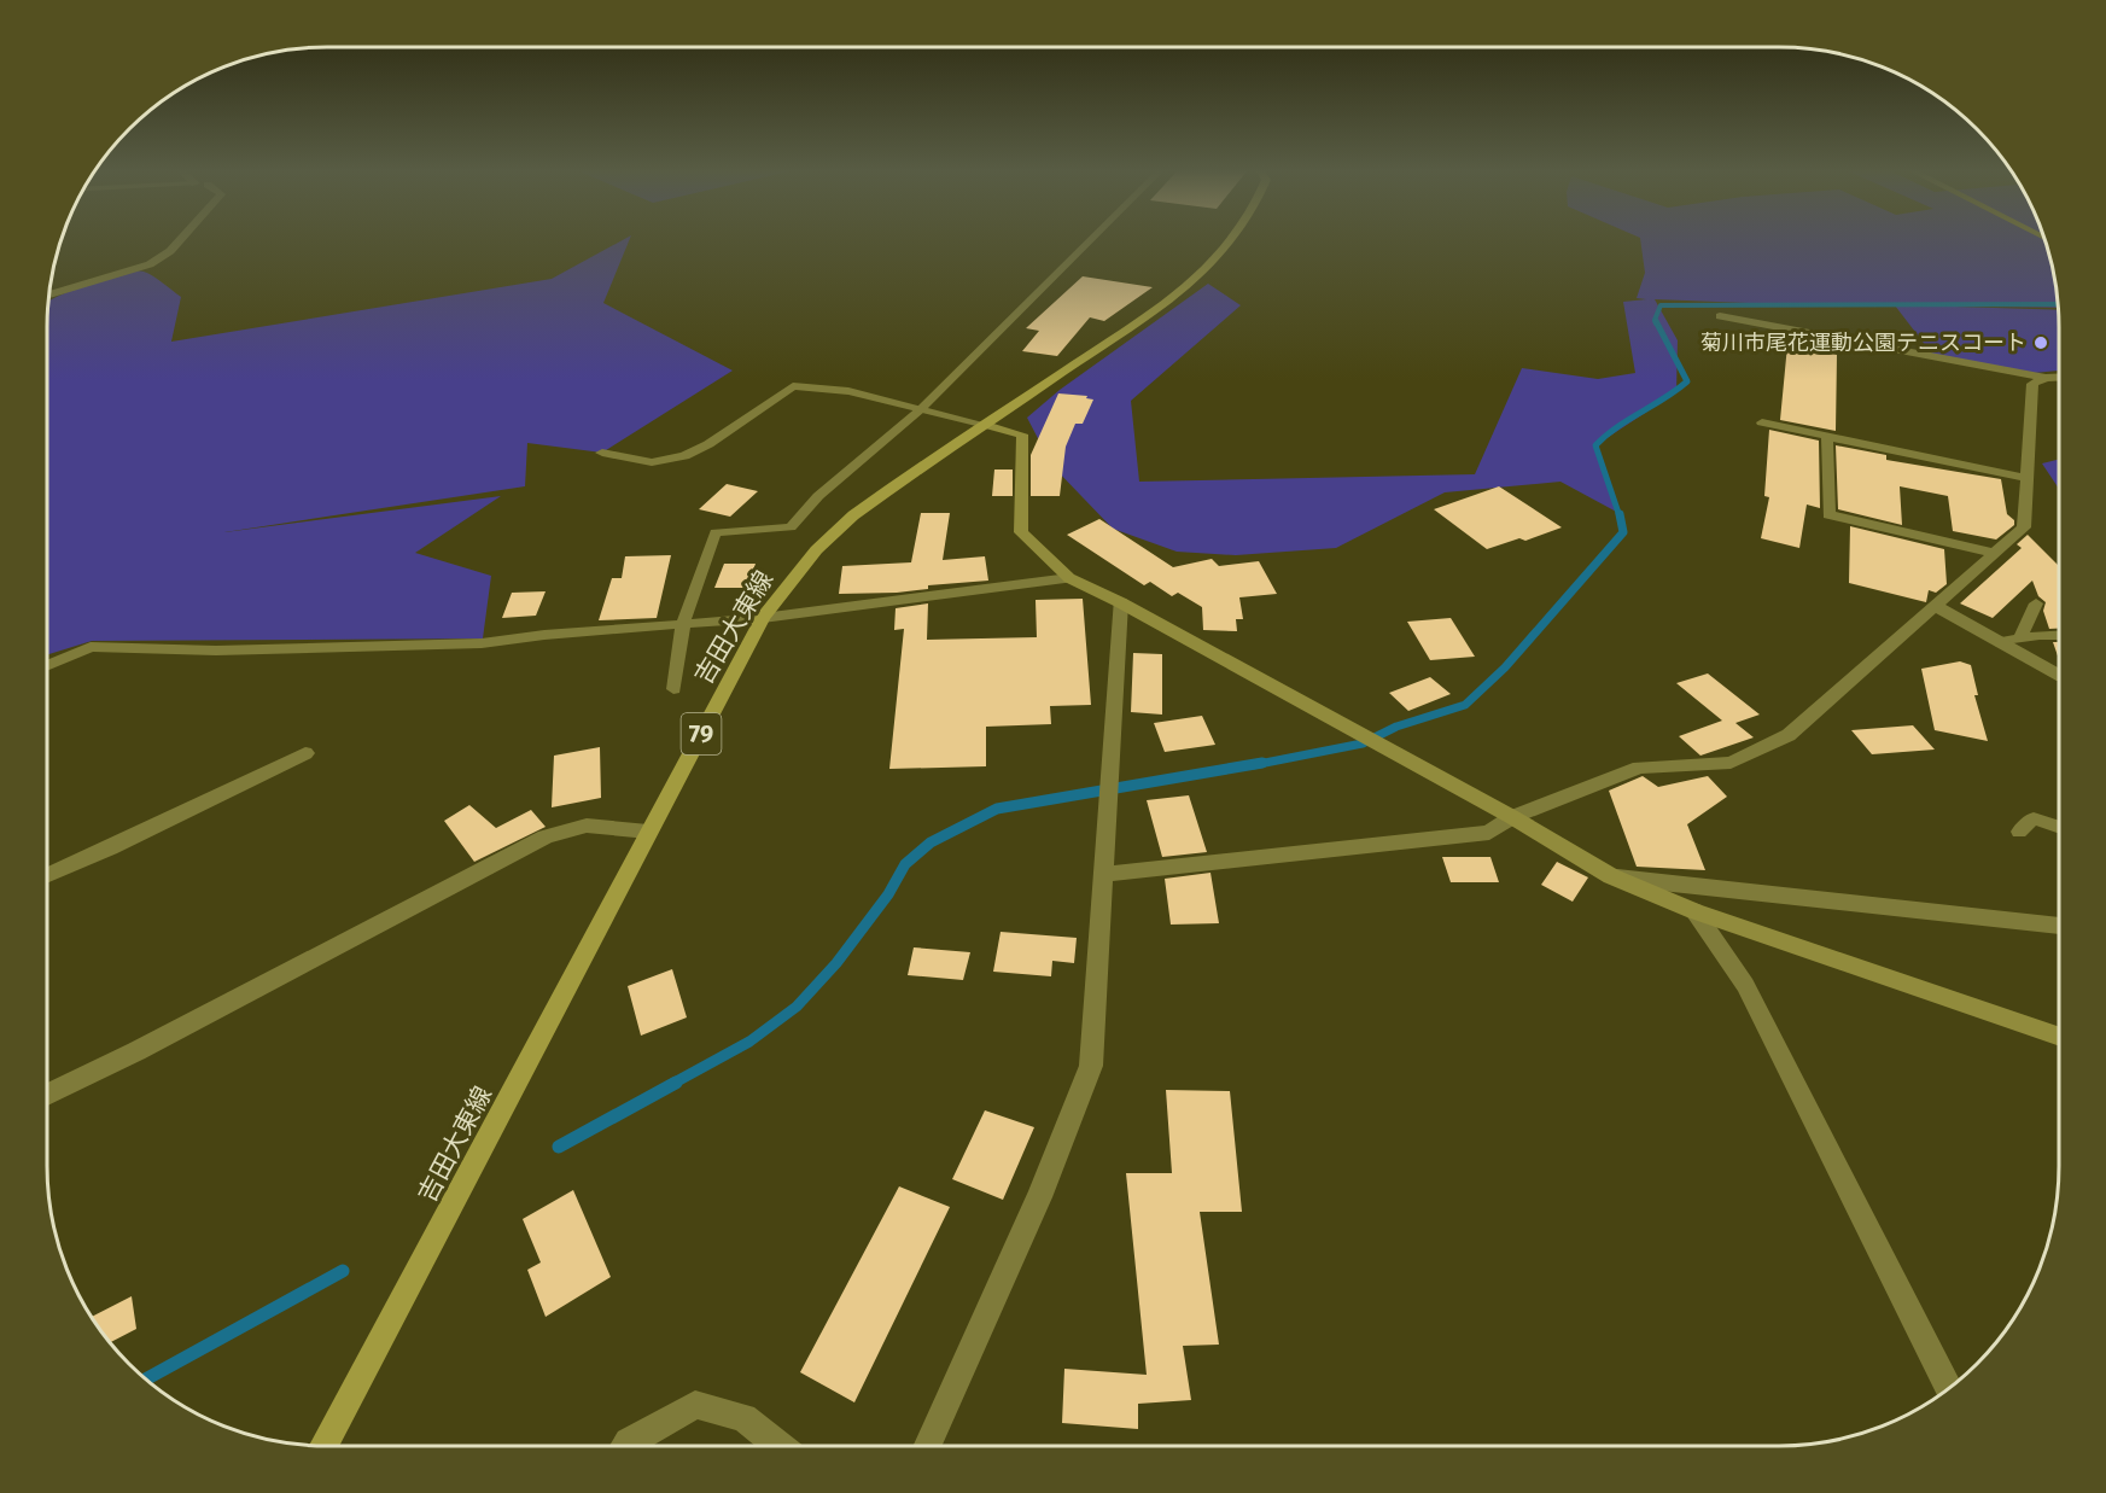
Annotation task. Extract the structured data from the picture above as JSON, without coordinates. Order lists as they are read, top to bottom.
{
  "streets": {
    "main road": ["吉田大東線", "79"]
  },
  "places": ["菊川市尾花運動公園テニスコート"]
}
